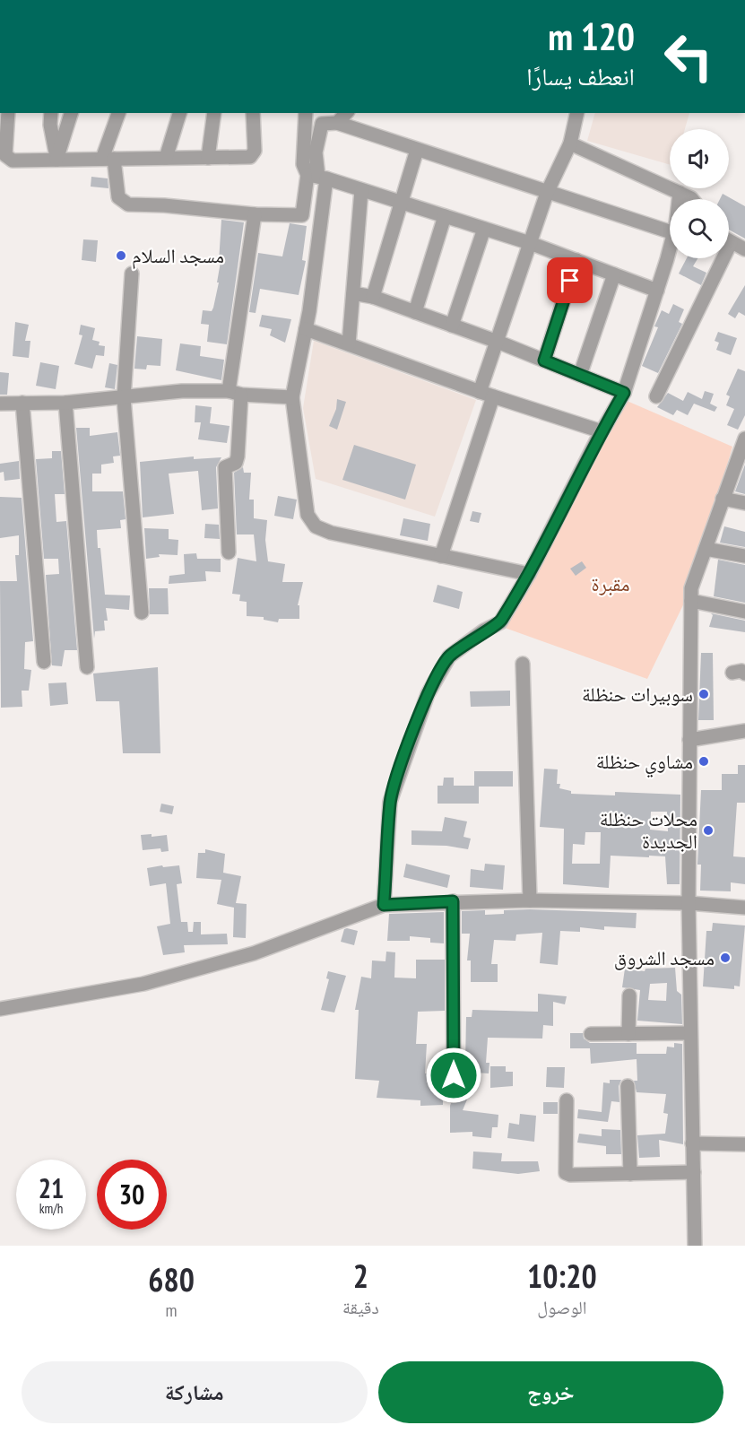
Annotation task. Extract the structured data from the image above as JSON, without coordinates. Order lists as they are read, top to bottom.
{
  "parks": ["مقبرة"],
  "places": [
    "مسجد السلام",
    "سوبيرات حنظلة",
    "مشاوي حنظلة",
    "محلات حنظلة الجديدة",
    "مسجد الشروق"
  ],
  "page": {
    "turn": ["120 m", "انعطف يسارًا"],
    "speed": "21 km/h",
    "limit": "30",
    "eta": [
      "10:20",
      "الوصول",
      "2",
      "دقيقة",
      "680",
      "m"
    ],
    "buttons": ["خروج", "مشاركة"]
  }
}
